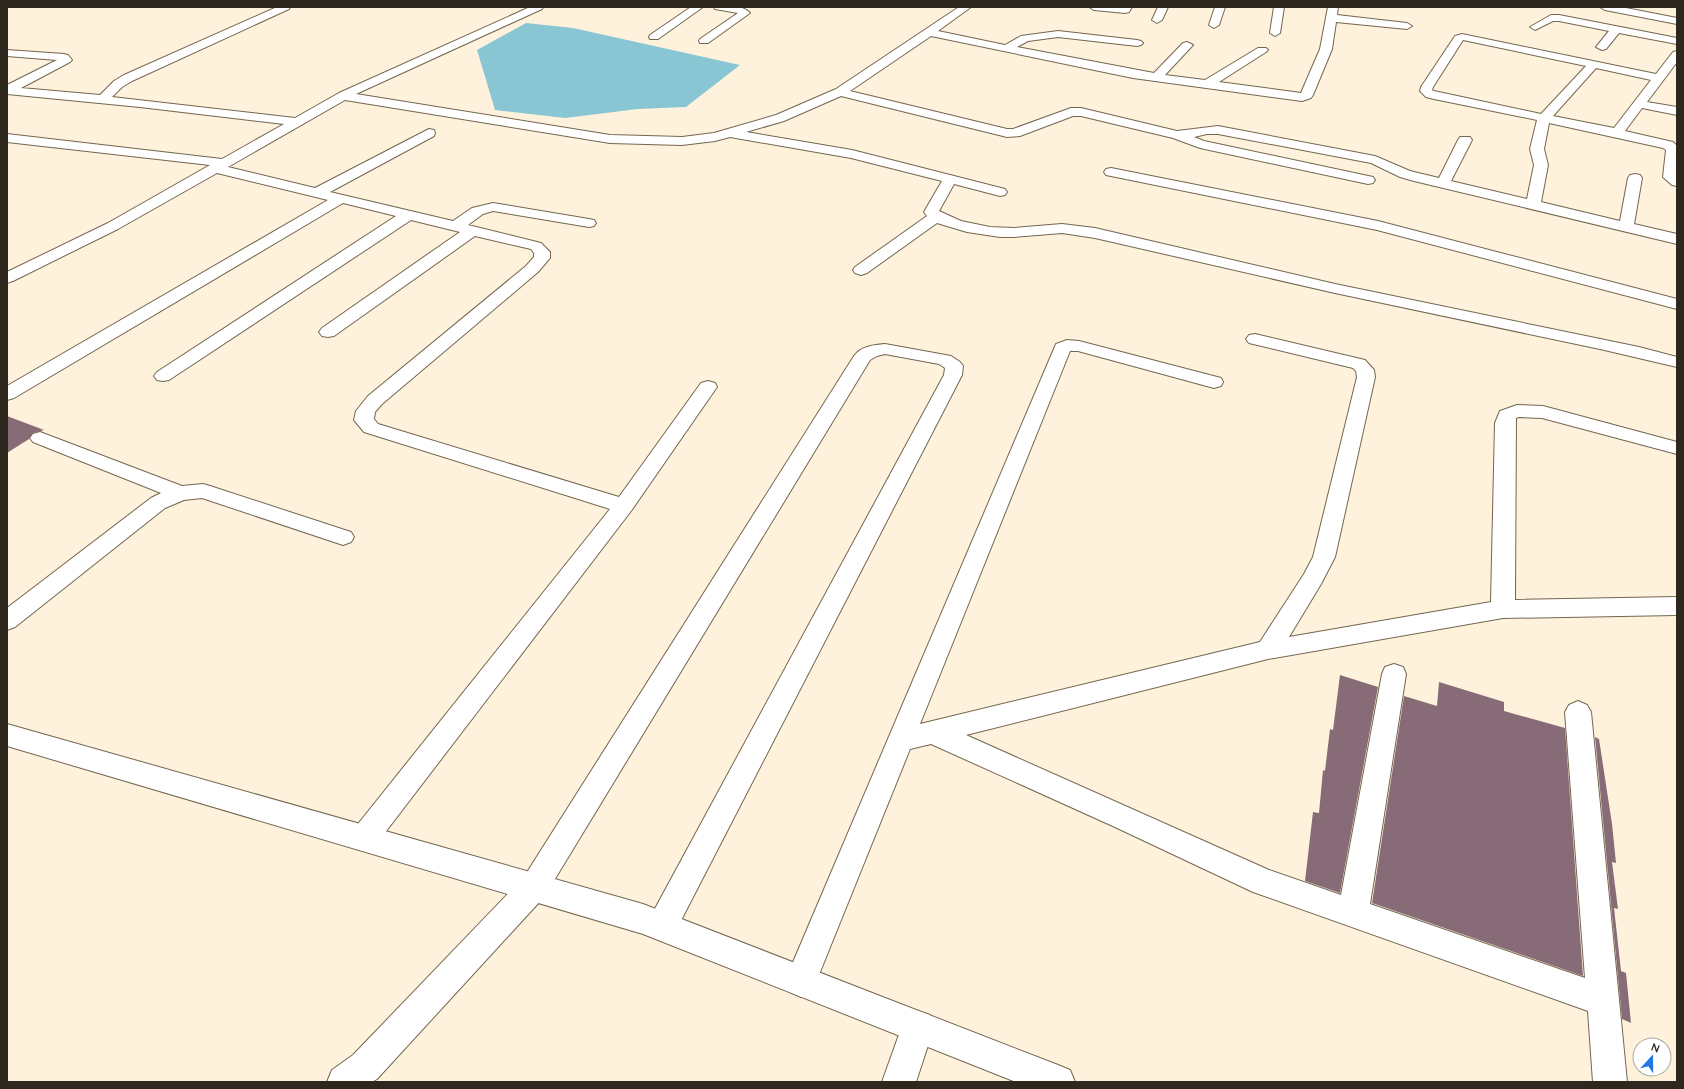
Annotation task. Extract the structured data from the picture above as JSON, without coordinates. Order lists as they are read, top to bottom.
{
  "north": "top"
}
